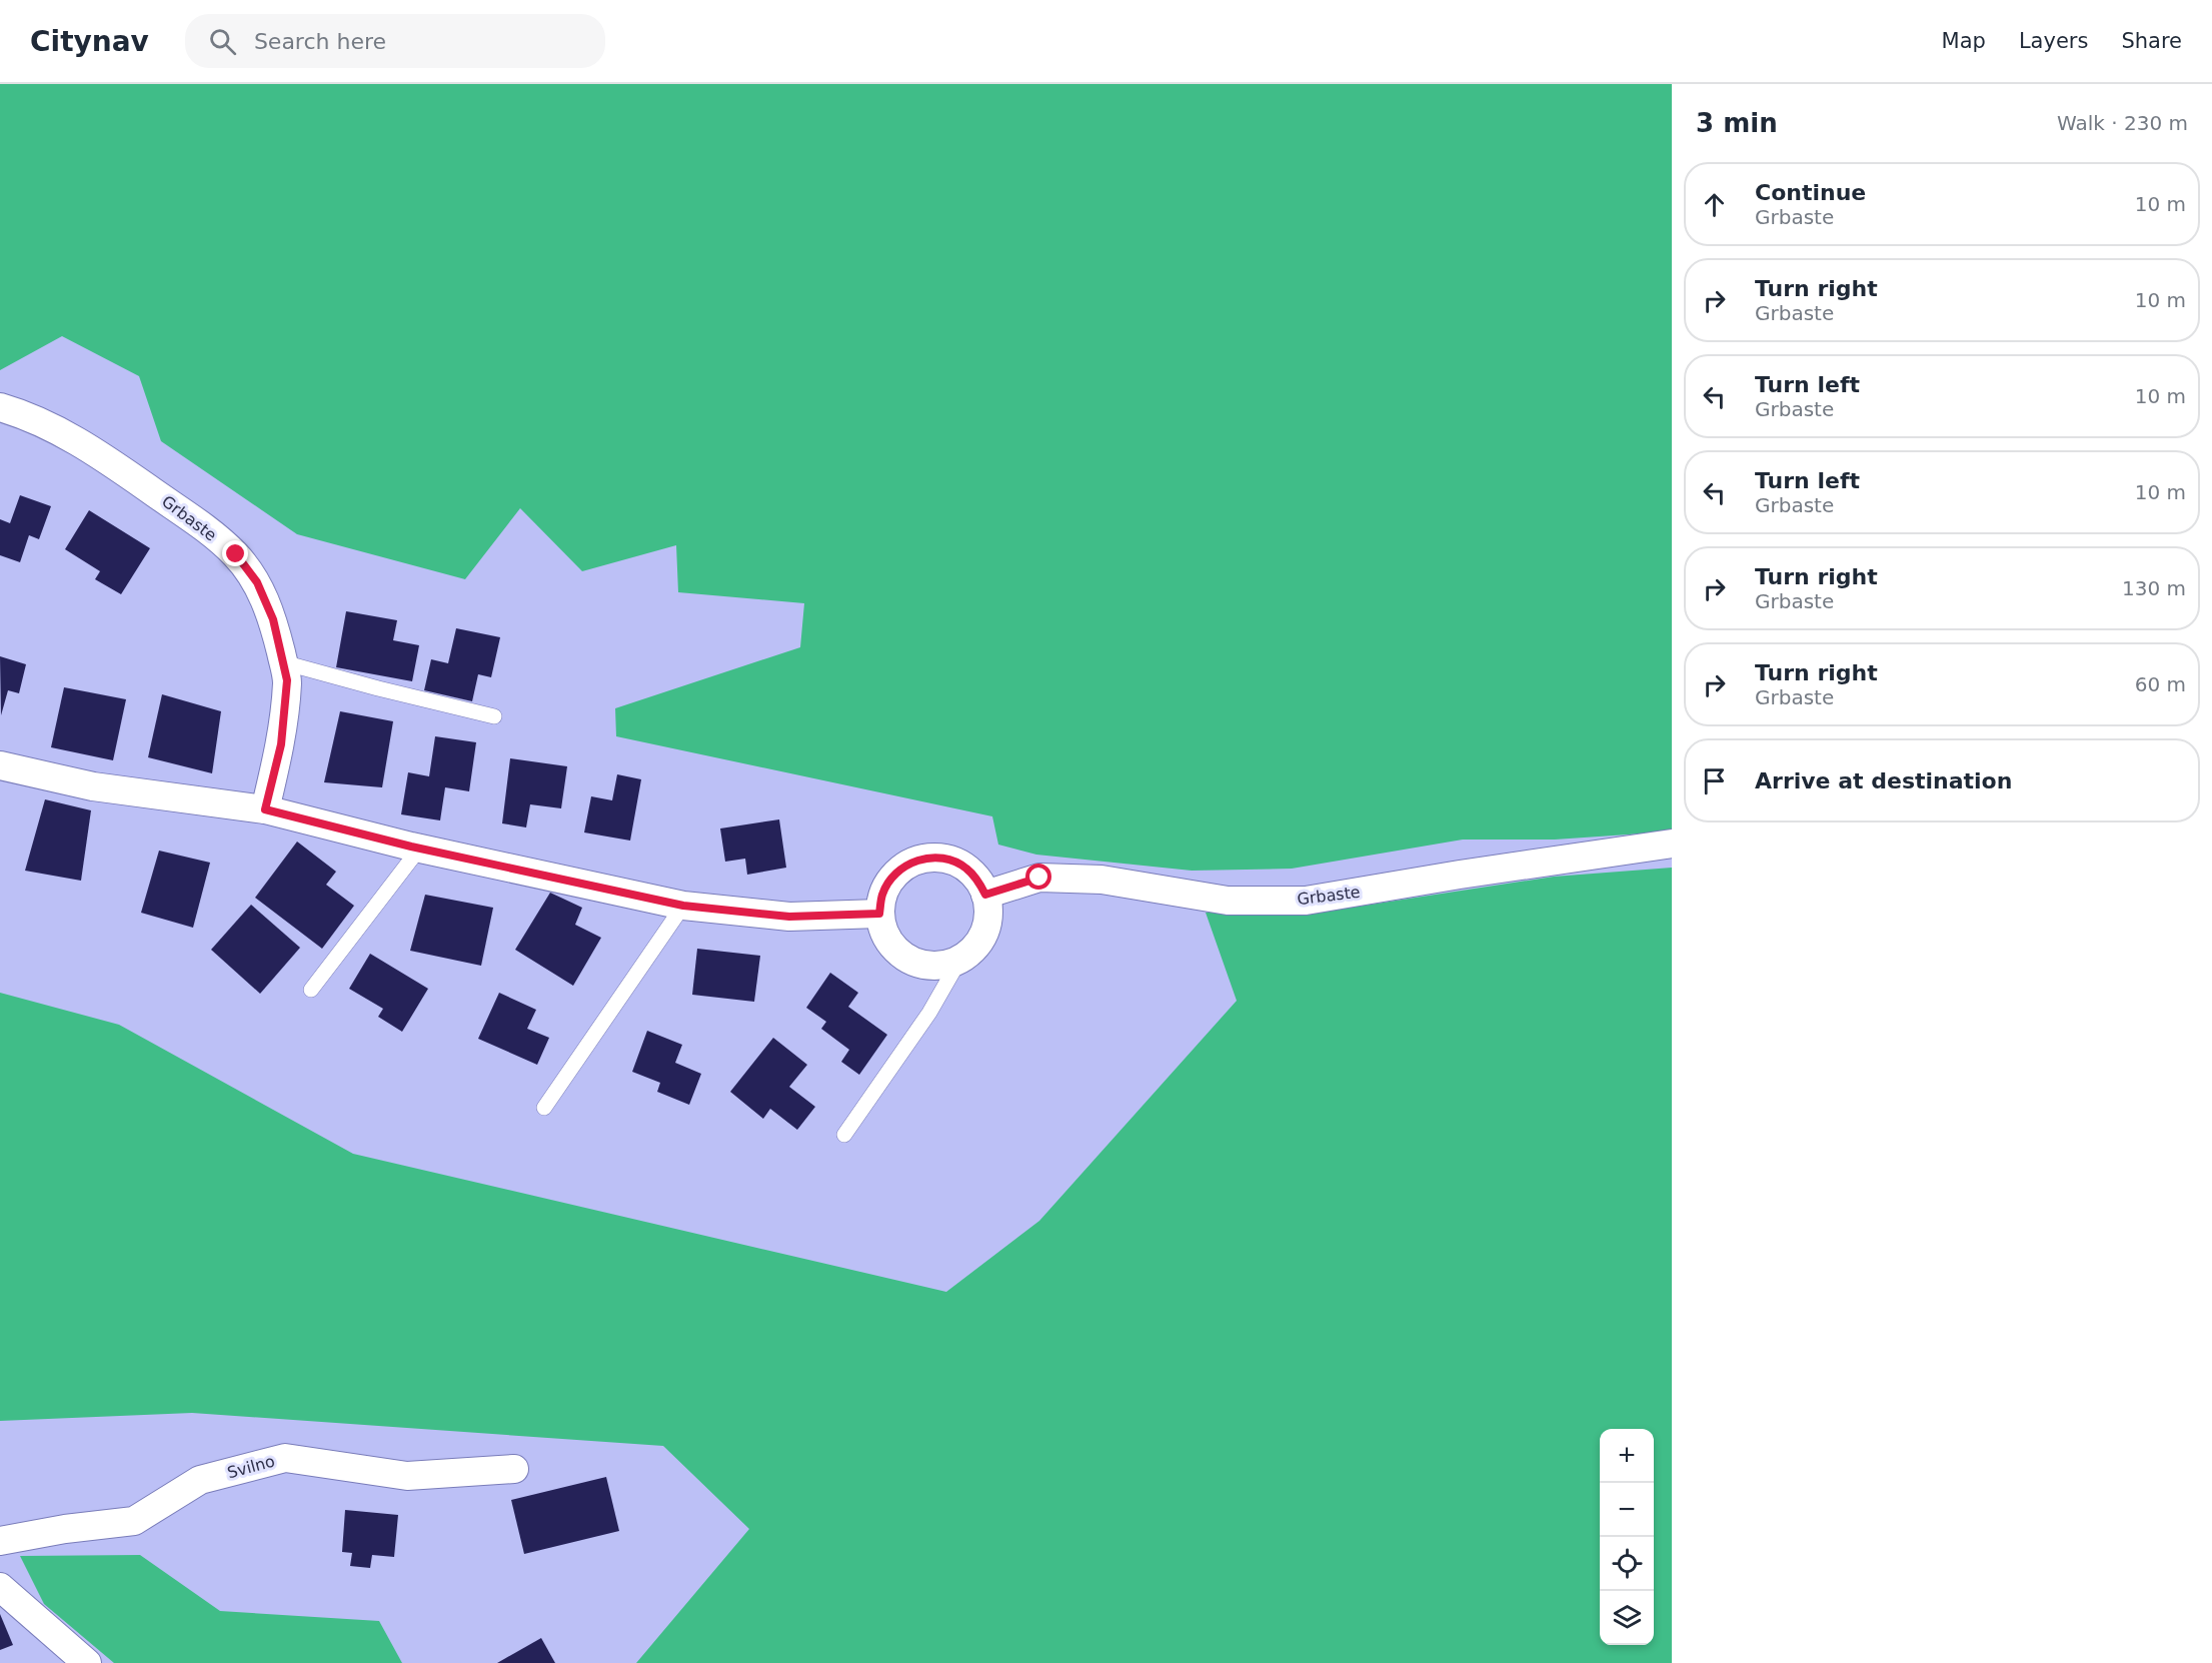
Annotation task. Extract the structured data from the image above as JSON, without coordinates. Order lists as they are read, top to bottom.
{
  "streets": {
    "street": ["Grbaste", "Svilno"]
  },
  "page": {
    "header": "Citynav",
    "search": "Search here",
    "nav": ["Map", "Layers", "Share"],
    "heading": ["3 min", "Walk · 230 m"],
    "list": [
      ["Continue", "Grbaste", "10 m"],
      ["Turn right", "Grbaste", "10 m"],
      ["Turn left", "Grbaste", "10 m"],
      ["Turn left", "Grbaste", "10 m"],
      ["Turn right", "Grbaste", "130 m"],
      ["Turn right", "Grbaste", "60 m"],
      "Arrive at destination"
    ],
    "map_buttons": ["+", "−"]
  }
}
